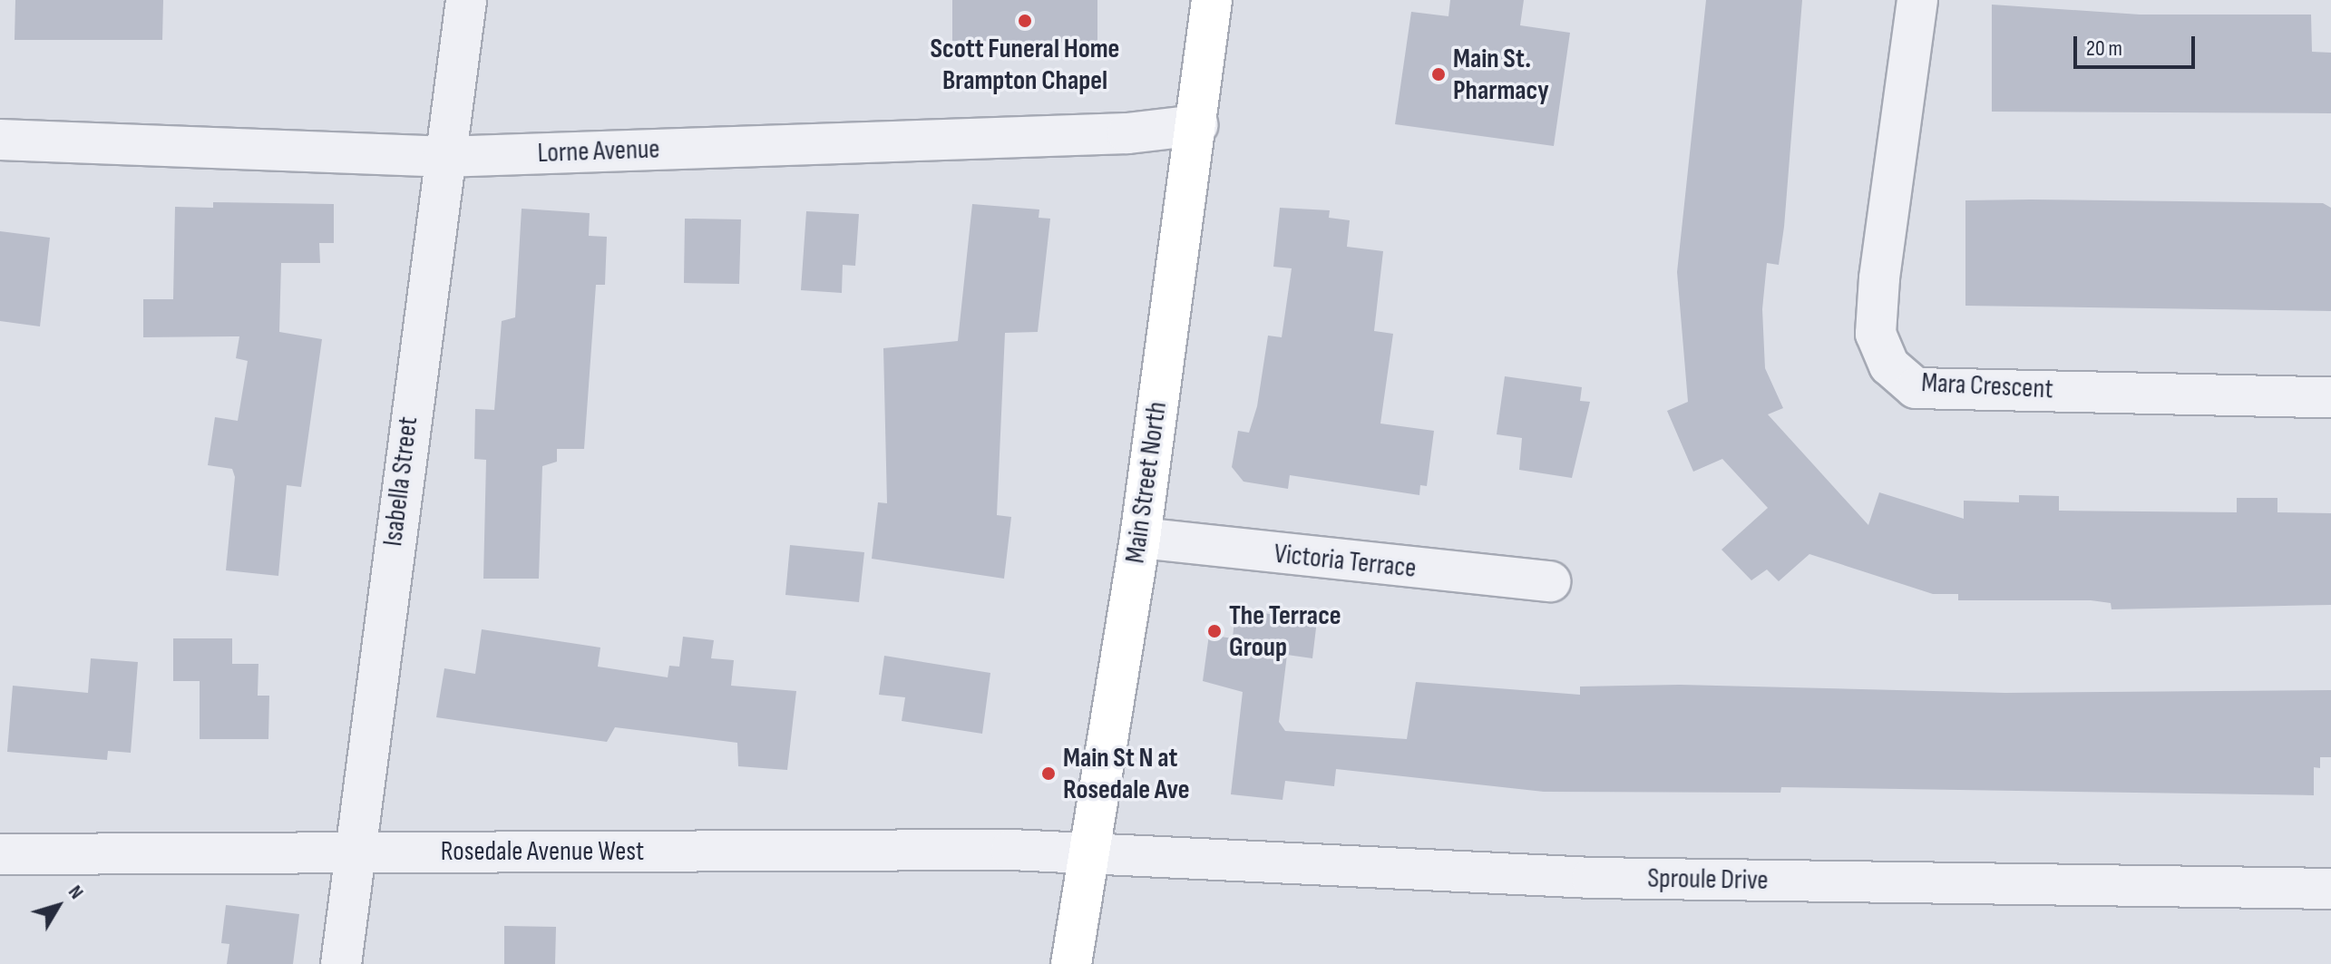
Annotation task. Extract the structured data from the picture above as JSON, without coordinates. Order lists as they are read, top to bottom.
{
  "streets": {
    "main road": ["Main Street North"],
    "street": [
      "Lorne Avenue",
      "Mara Crescent",
      "Isabella Street",
      "Victoria Terrace",
      "Rosedale Avenue West",
      "Sproule Drive"
    ]
  },
  "crossings": [
    ["Lorne Avenue", "Isabella Street"],
    ["Lorne Avenue", "Main Street North"],
    ["Isabella Street", "Rosedale Avenue West"],
    ["Main Street North", "Victoria Terrace"],
    ["Main Street North", "Rosedale Avenue West"],
    ["Main Street North", "Sproule Drive"],
    ["Rosedale Avenue West", "Sproule Drive"]
  ],
  "places": [
    "Scott Funeral Home Brampton Chapel",
    "Main St. Pharmacy",
    "The Terrace Group",
    "Main St N at Rosedale Ave"
  ],
  "scale_bar": "20 m",
  "north": "top right"
}
